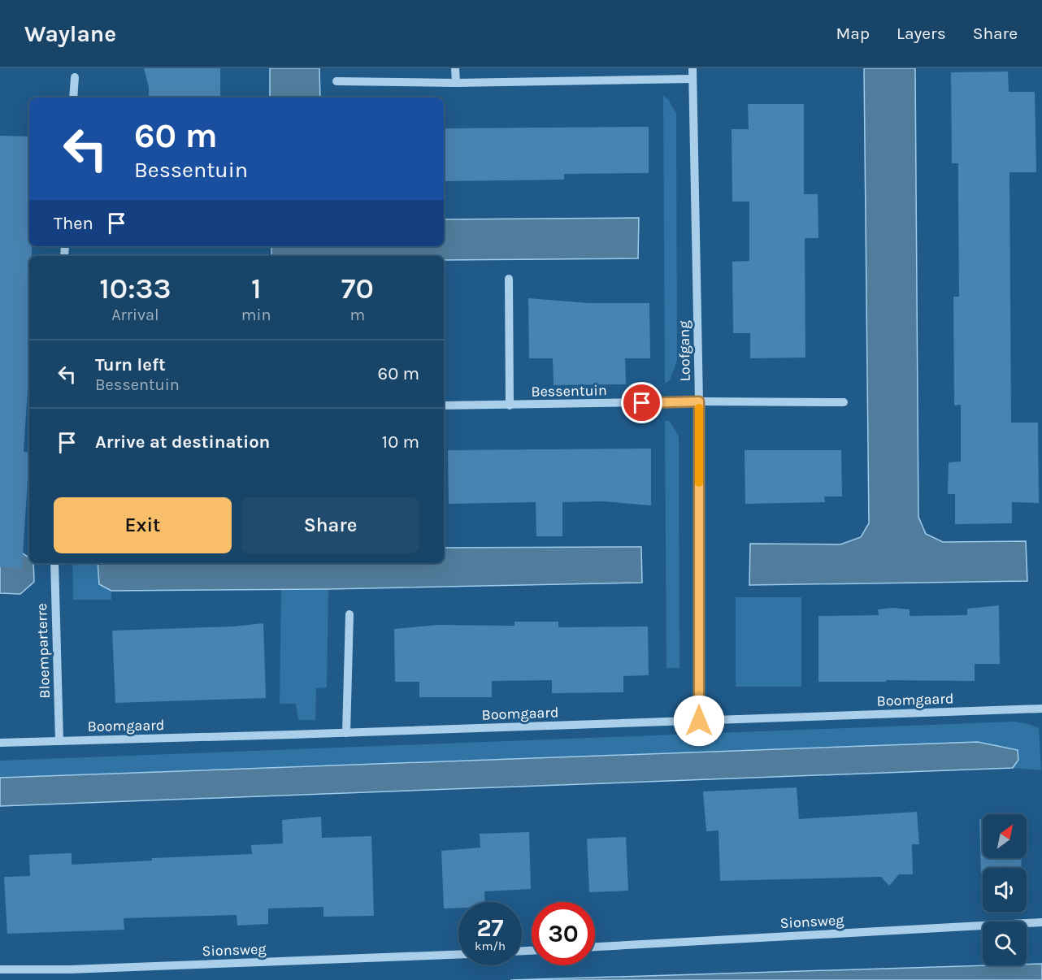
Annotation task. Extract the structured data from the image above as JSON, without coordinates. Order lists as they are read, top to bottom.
{
  "streets": {
    "street": [
      "Loofgang",
      "Bessentuin",
      "Bloemparterre",
      "Boomgaard",
      "Sionsweg"
    ]
  },
  "crossings": [
    ["Loofgang", "Bessentuin"],
    ["Loofgang", "Boomgaard"],
    ["Bloemparterre", "Boomgaard"]
  ],
  "north": "top right",
  "page": {
    "header": "Waylane",
    "nav": ["Map", "Layers", "Share"],
    "turn": ["60 m", "Bessentuin"],
    "then": "Then",
    "eta": [
      "10:33",
      "Arrival",
      "1",
      "min",
      "70",
      "m"
    ],
    "list": [
      {
        "name": "Turn left",
        "note": "Bessentuin",
        "value": "60 m"
      },
      {
        "name": "Arrive at destination",
        "value": "10 m"
      }
    ],
    "buttons": ["Exit", "Share"],
    "speed": "27 km/h",
    "limit": "30"
  }
}
